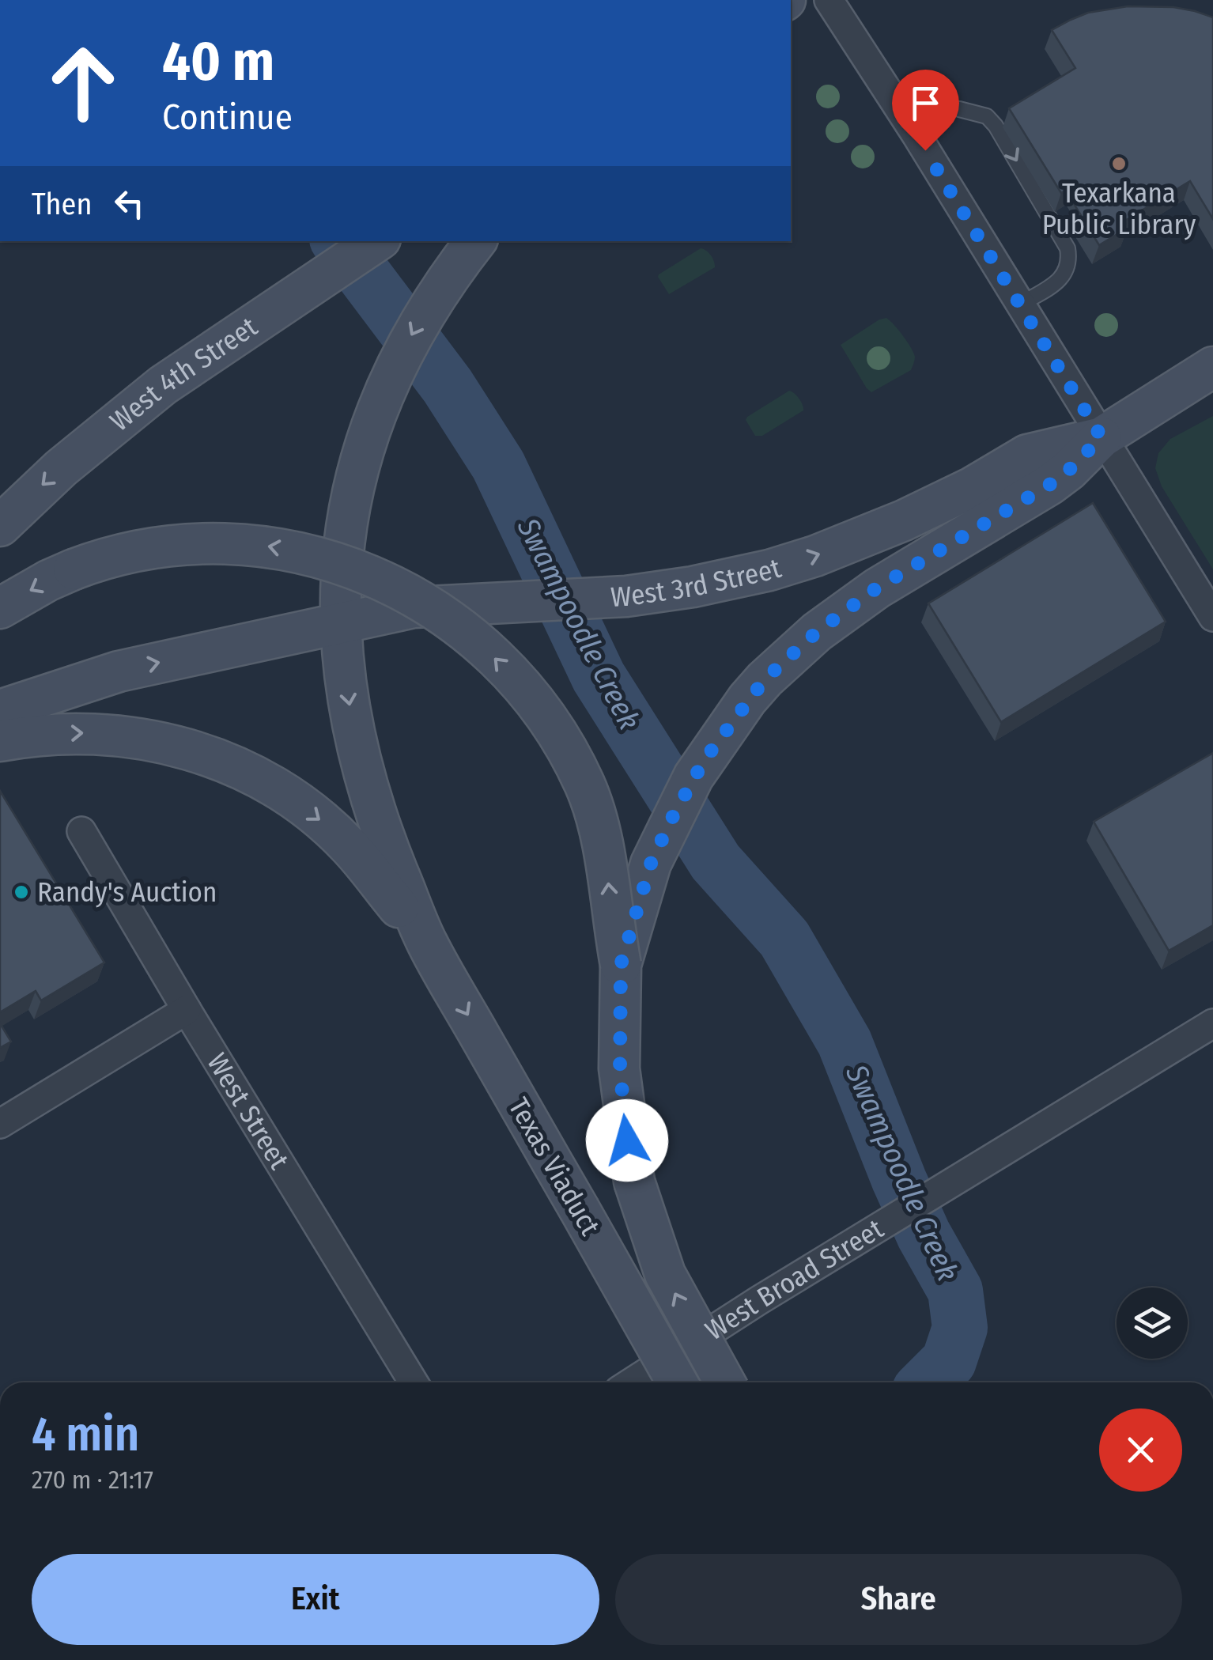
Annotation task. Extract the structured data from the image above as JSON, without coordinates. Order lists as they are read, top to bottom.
{
  "streets": {
    "main road": ["West 4th Street", "West 3rd Street", "Texas Viaduct"],
    "street": ["West Street", "West Broad Street"]
  },
  "one_way": ["West 4th Street", "West 3rd Street"],
  "water": ["Swampoodle Creek"],
  "places": ["Texarkana Public Library", "Randy's Auction"],
  "page": {
    "turn": ["40 m", "Continue"],
    "then": "Then",
    "heading": ["4 min", "270 m · 21:17"],
    "buttons": ["Exit", "Share"]
  }
}
